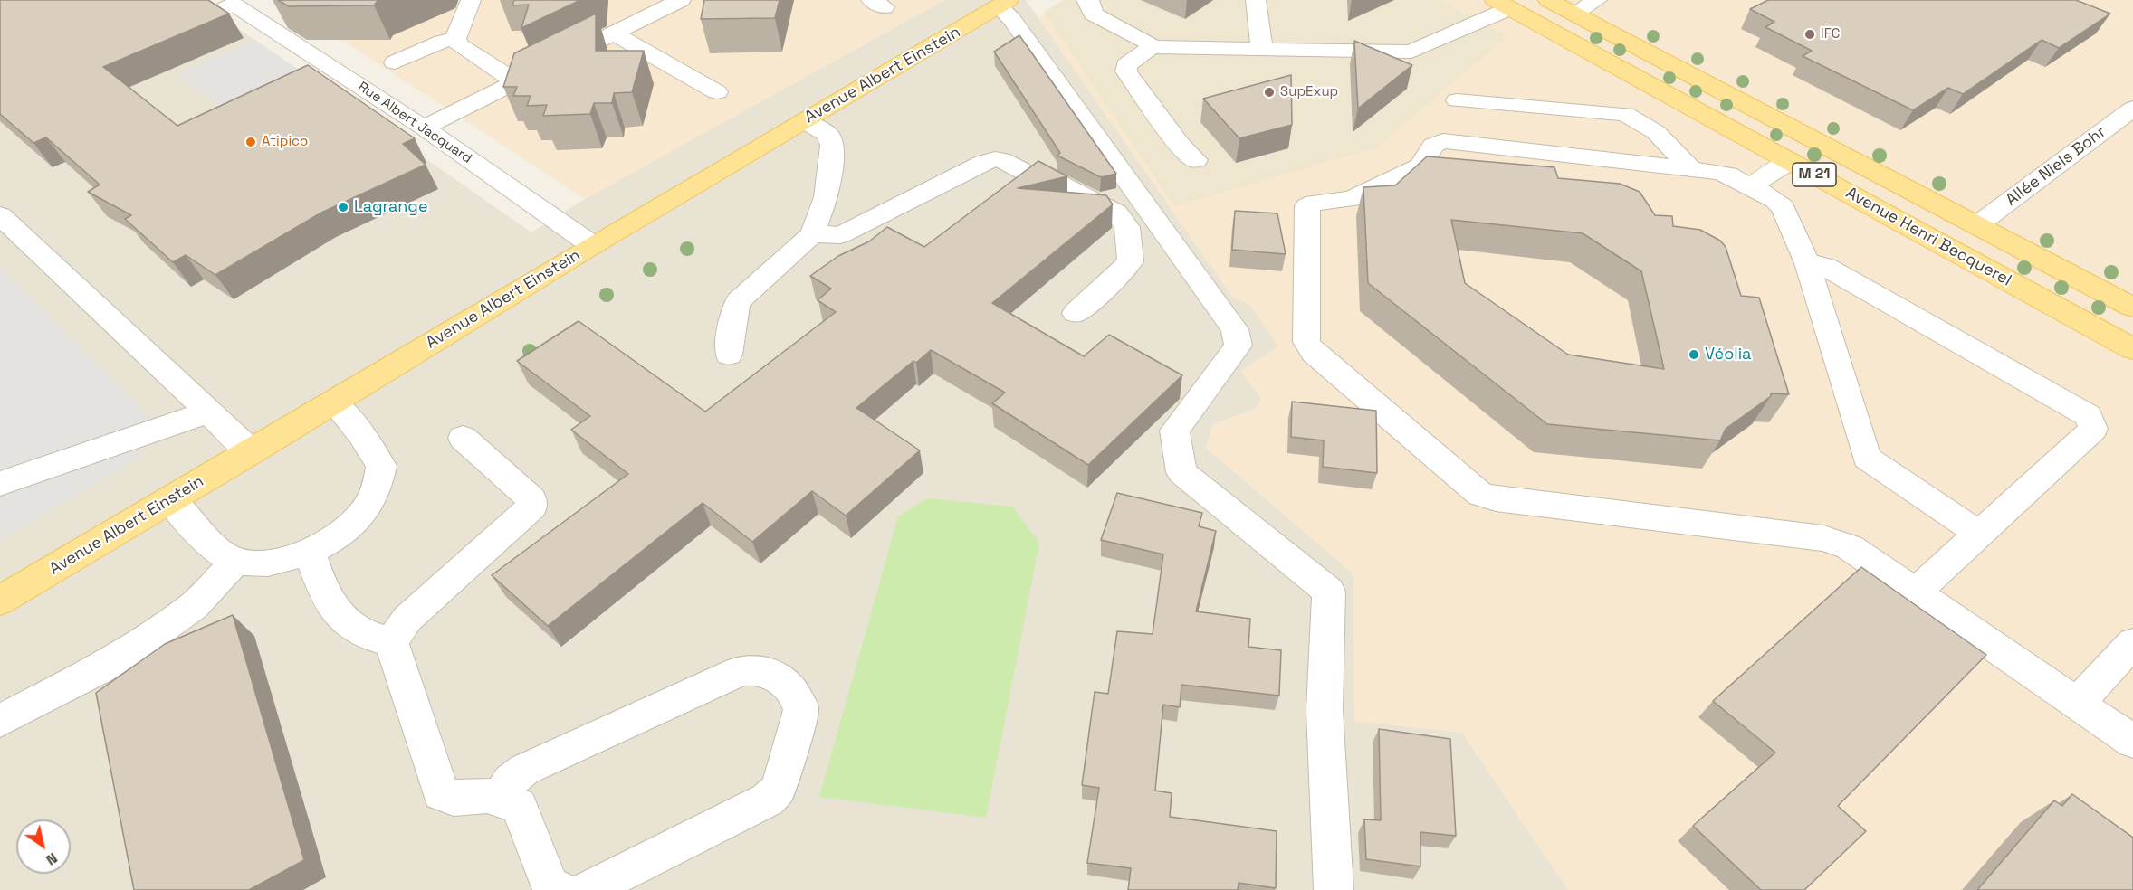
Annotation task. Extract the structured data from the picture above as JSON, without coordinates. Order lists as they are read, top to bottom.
{
  "streets": {
    "main road": ["Avenue Albert Einstein", "M 21", "Avenue Henri Becquerel"],
    "street": ["Rue Albert Jacquard", "Allée Niels Bohr"]
  },
  "crossings": [
    ["Avenue Albert Einstein", "Rue Albert Jacquard"],
    ["Allée Niels Bohr", "Avenue Henri Becquerel"]
  ],
  "places": [
    "IFC",
    "SupExup",
    "Atipico",
    "Lagrange",
    "Véolia"
  ],
  "north": "bottom right"
}
